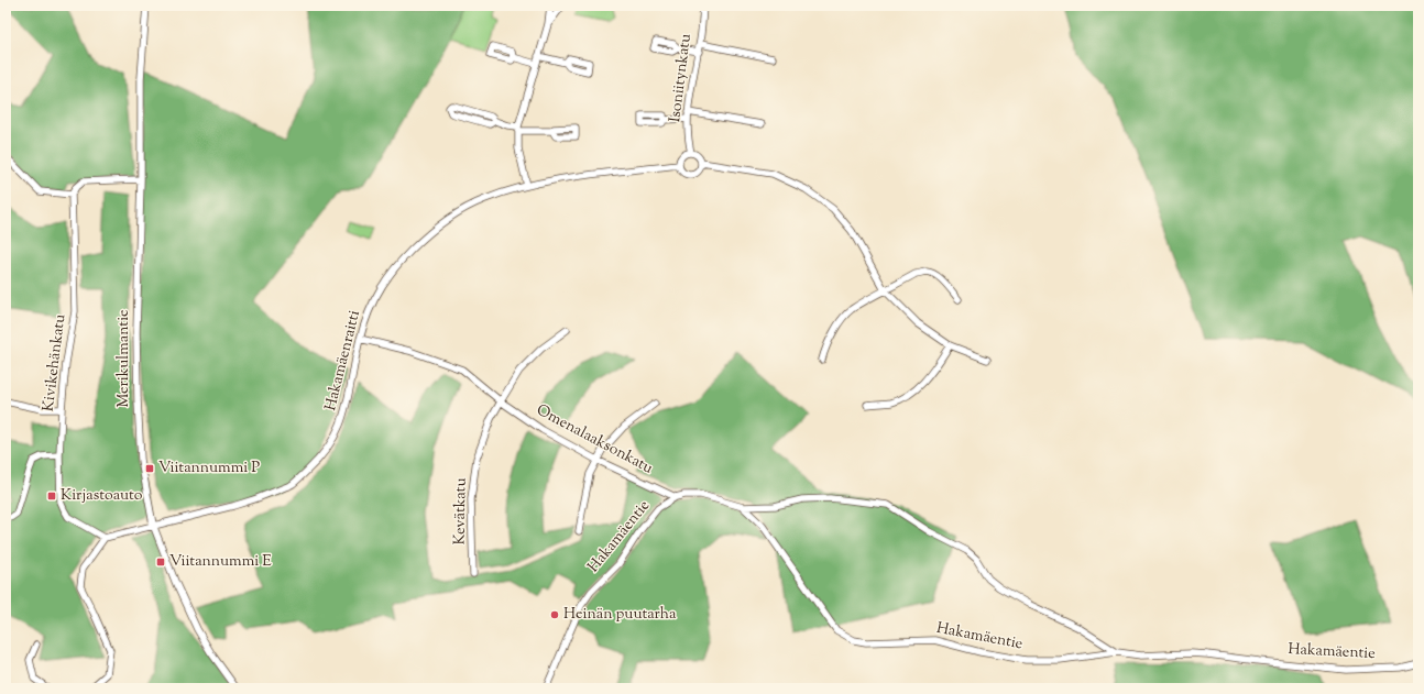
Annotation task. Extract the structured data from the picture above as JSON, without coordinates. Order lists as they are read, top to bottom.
{
  "streets": {
    "street": [
      "Isoniitynkatu",
      "Merikulmantie",
      "Hakamäenraitti",
      "Kivikehänkatu",
      "Omenalaaksonkatu",
      "Kevätkatu",
      "Hakamäentie"
    ]
  },
  "crossings": [
    ["Isoniitynkatu", "Hakamäenraitti"],
    ["Merikulmantie", "Hakamäenraitti"],
    ["Hakamäenraitti", "Omenalaaksonkatu"],
    ["Omenalaaksonkatu", "Kevätkatu"],
    ["Omenalaaksonkatu", "Hakamäentie"]
  ],
  "places": {
    "transit": ["Viitannummi P", "Kirjastoauto", "Viitannummi E"],
    "other": ["Heinän puutarha"]
  }
}
